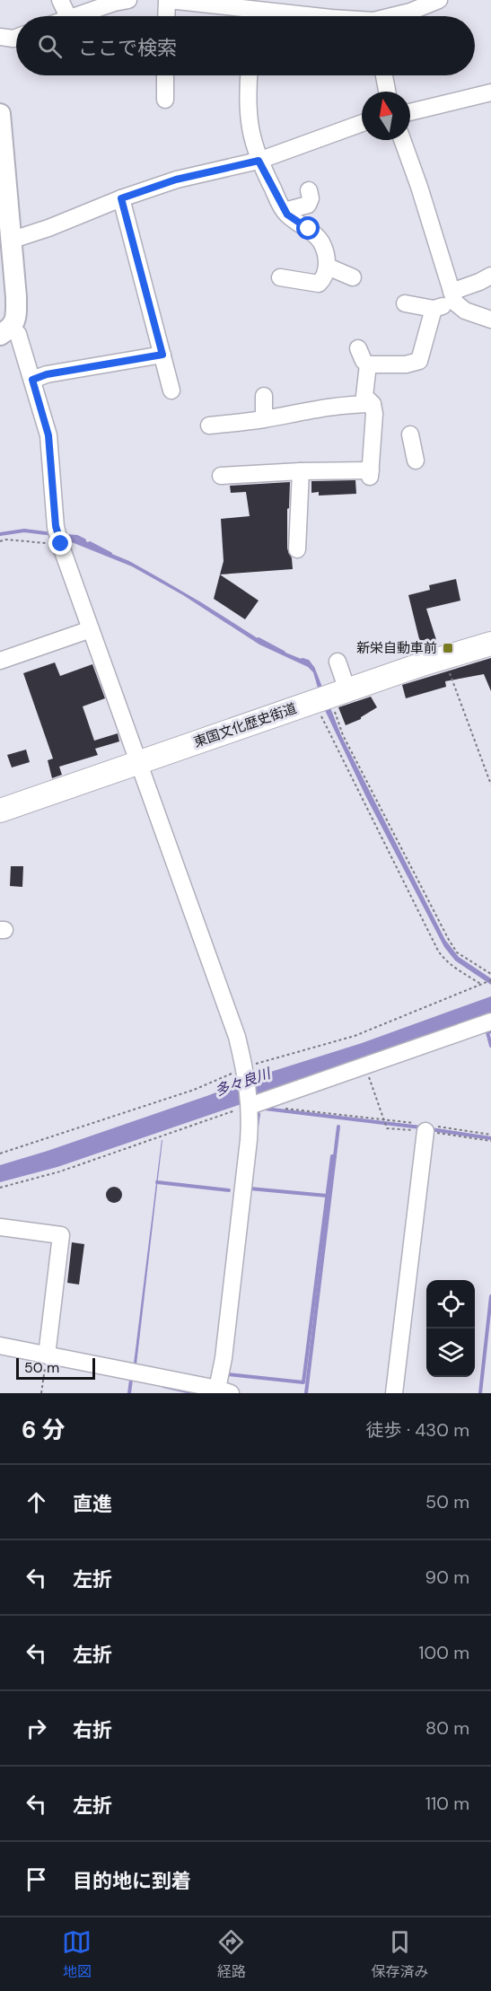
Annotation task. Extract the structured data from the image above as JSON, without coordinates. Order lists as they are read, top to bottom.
{
  "streets": {
    "highway": ["東国文化歴史街道"]
  },
  "water": ["多々良川"],
  "places": {
    "transit": ["新栄自動車前"]
  },
  "scale_bar": "50 m",
  "north": "top",
  "page": {
    "search": "ここで検索",
    "scale": "50 m",
    "heading": ["6 分", "徒歩 · 430 m"],
    "list": [
      ["直進", "50 m"],
      ["左折", "90 m"],
      ["左折", "100 m"],
      ["右折", "80 m"],
      ["左折", "110 m"],
      "目的地に到着"
    ],
    "nav": ["地図", "経路", "保存済み"]
  }
}
